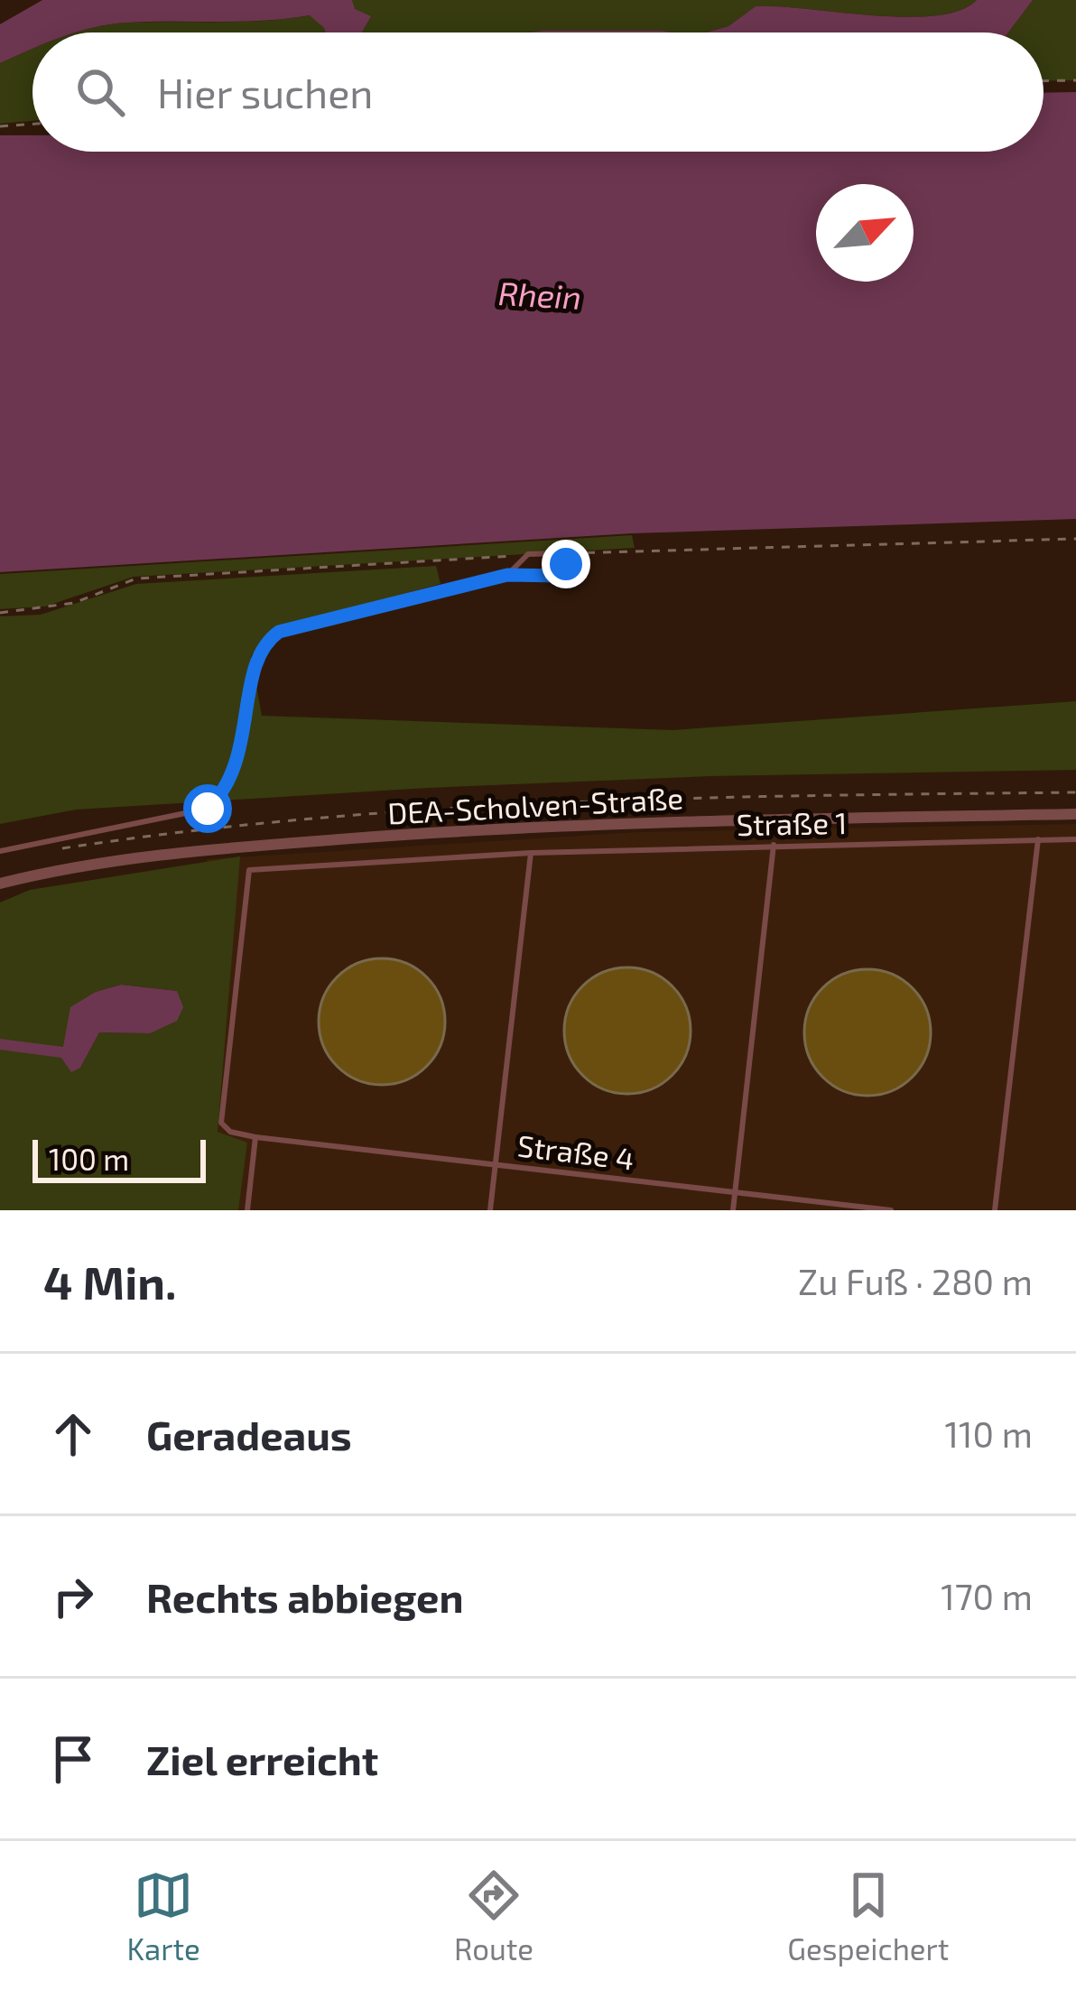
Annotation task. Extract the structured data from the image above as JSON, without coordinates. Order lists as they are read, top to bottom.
{
  "streets": {
    "street": ["DEA-Scholven-Straße"],
    "lane": ["Straße 1", "Straße 4"]
  },
  "crossings": [
    ["Straße 1", "Straße 4"]
  ],
  "water": ["Rhein"],
  "scale_bar": "100 m",
  "north": "top right",
  "page": {
    "search": "Hier suchen",
    "scale": "100 m",
    "heading": ["4 Min.", "Zu Fuß · 280 m"],
    "list": [
      ["Geradeaus", "110 m"],
      ["Rechts abbiegen", "170 m"],
      "Ziel erreicht"
    ],
    "nav": ["Karte", "Route", "Gespeichert"]
  }
}
